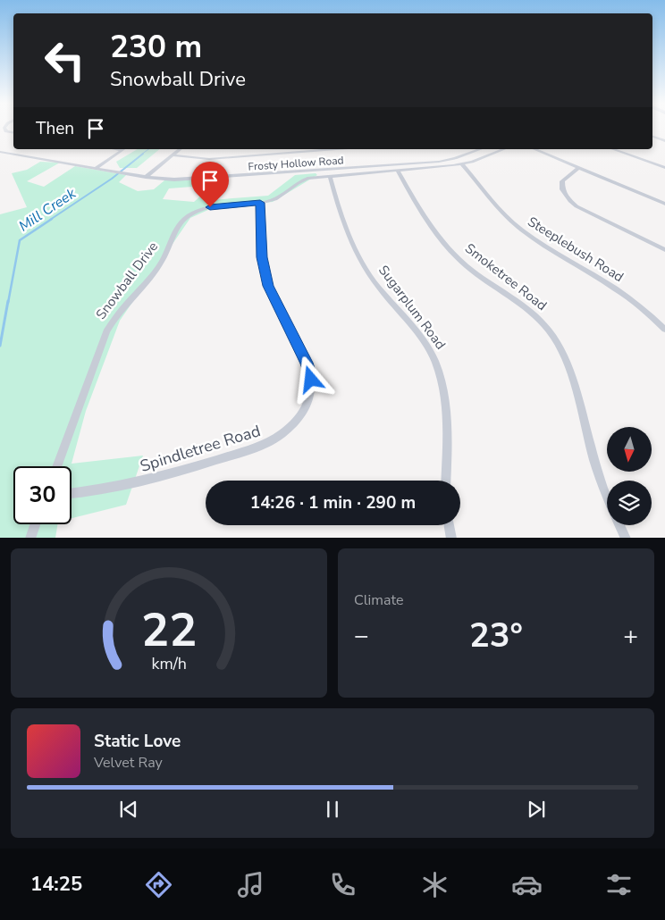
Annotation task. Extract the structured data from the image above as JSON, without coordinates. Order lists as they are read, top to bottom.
{
  "streets": {
    "street": [
      "Frosty Hollow Road",
      "Steeplebush Road",
      "Smoketree Road",
      "Snowball Drive",
      "Sugarplum Road",
      "Spindletree Road"
    ]
  },
  "crossings": [
    ["Steeplebush Road", "Snowball Drive"],
    ["Smoketree Road", "Snowball Drive"],
    ["Snowball Drive", "Sugarplum Road"],
    ["Snowball Drive", "Spindletree Road"]
  ],
  "water": ["Mill Creek"],
  "north": "bottom",
  "page": {
    "turn": ["230 m", "Snowball Drive"],
    "then": "Then",
    "limit": "30",
    "trip": "14:26 · 1 min · 290 m",
    "tile": "Climate",
    "heat": ["−", "23°", "+"],
    "song": ["Static Love", "Velvet Ray"],
    "tabs": "14:25",
    "gauge": ["22", "km/h"]
  }
}
